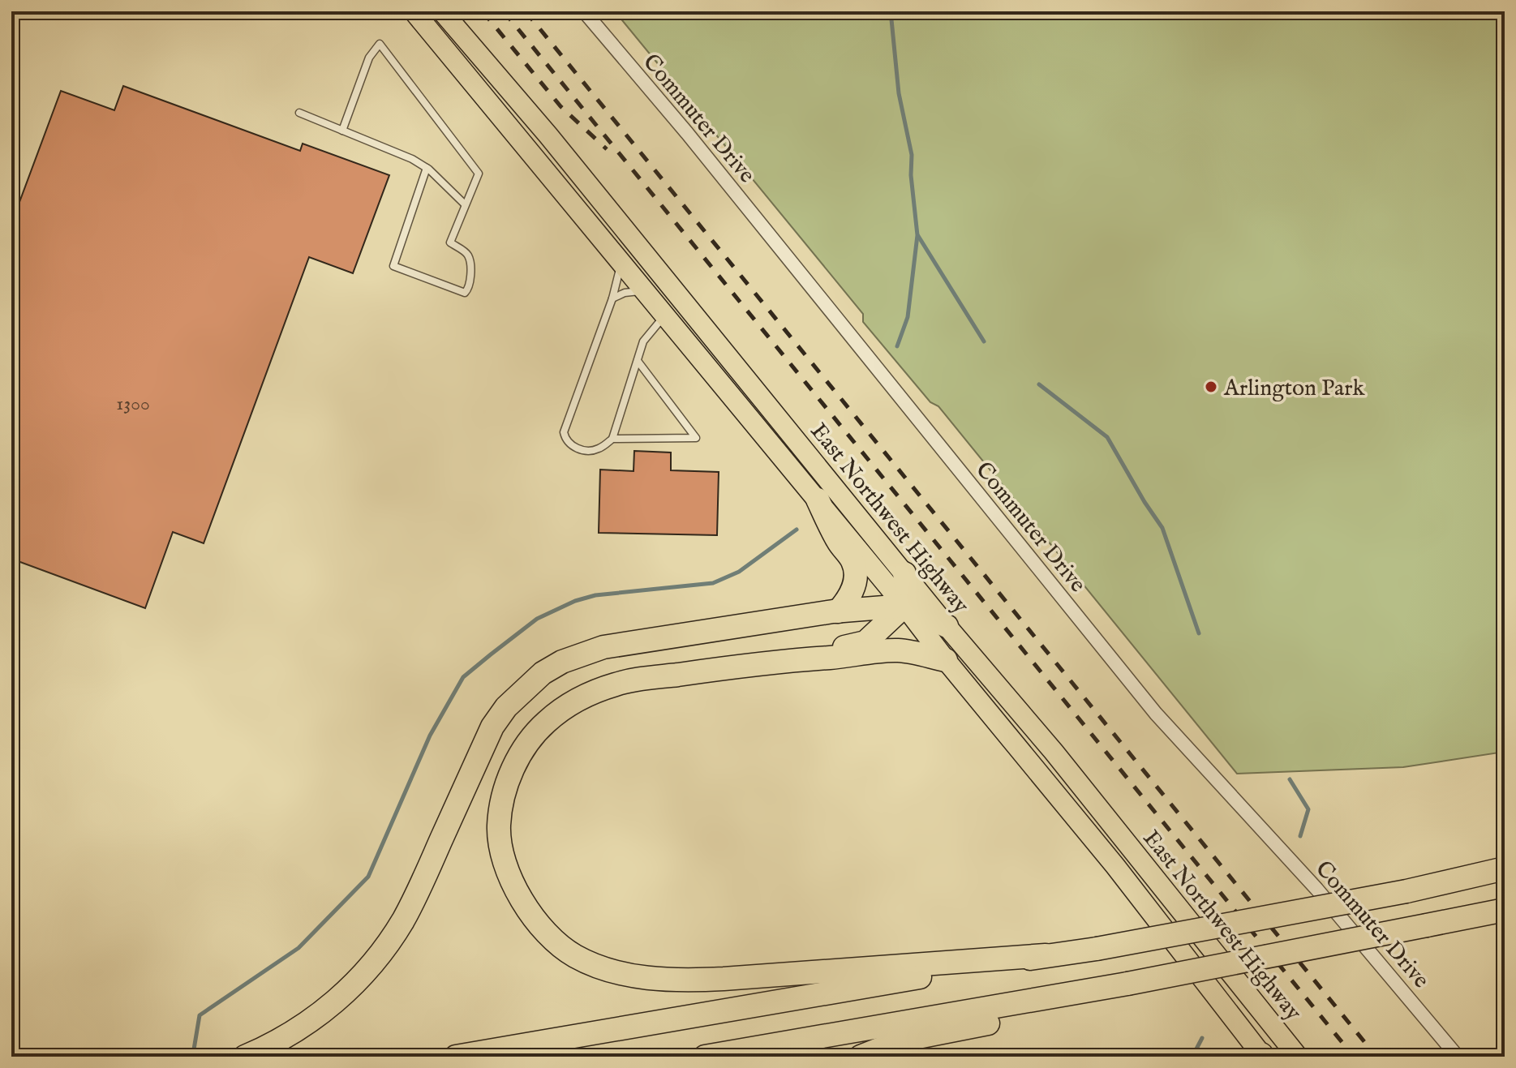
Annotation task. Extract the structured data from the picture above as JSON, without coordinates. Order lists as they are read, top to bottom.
{
  "streets": {
    "main road": ["East Northwest Highway"],
    "street": ["Commuter Drive"]
  },
  "places": ["Arlington Park"],
  "house_numbers": ["1300"]
}
